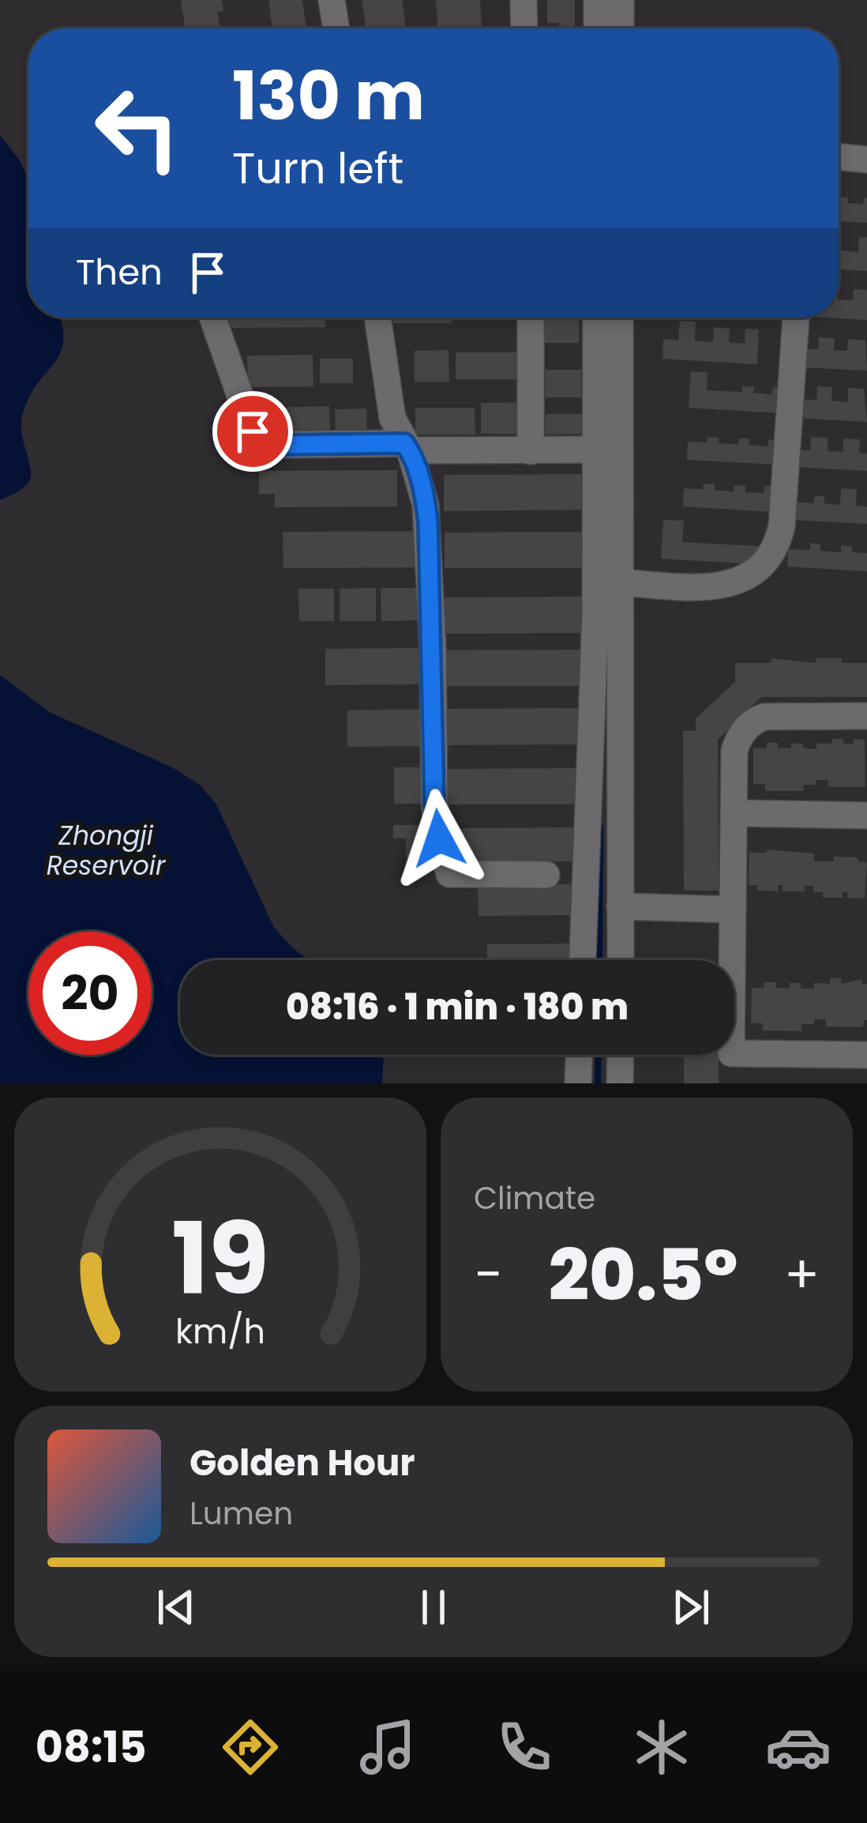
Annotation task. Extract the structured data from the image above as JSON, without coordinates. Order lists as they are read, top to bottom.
{
  "water": ["Zhongji Reservoir"],
  "page": {
    "turn": ["130 m", "Turn left"],
    "then": "Then",
    "limit": "20",
    "trip": "08:16 · 1 min · 180 m",
    "tile": "Climate",
    "heat": ["−", "20.5°", "+"],
    "song": ["Golden Hour", "Lumen"],
    "tabs": "08:15",
    "gauge": ["19", "km/h"]
  }
}
